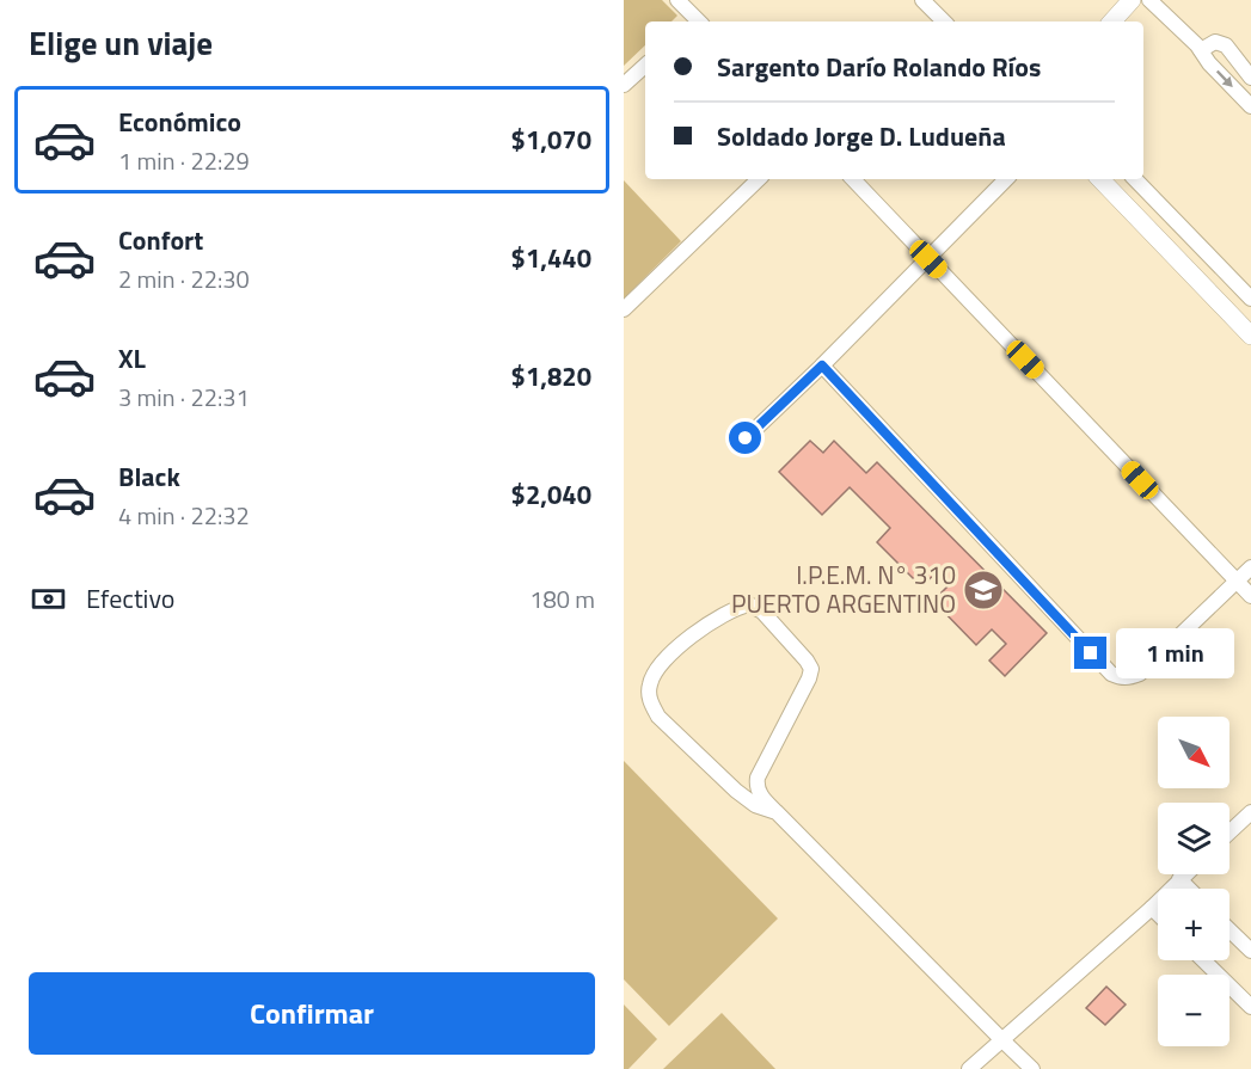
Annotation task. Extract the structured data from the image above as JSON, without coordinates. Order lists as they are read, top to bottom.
{
  "places": {
    "school or university": ["I.P.E.M. N° 310 PUERTO ARGENTINO"]
  },
  "north": "bottom right",
  "page": {
    "heading": "Elige un viaje",
    "banner": ["Sargento Darío Rolando Ríos", "Soldado Jorge D. Ludueña"],
    "list": [
      {
        "name": "Económico",
        "note": "1 min · 22:29",
        "value": "$1,070"
      },
      {
        "name": "Confort",
        "note": "2 min · 22:30",
        "value": "$1,440"
      },
      {
        "name": "XL",
        "note": "3 min · 22:31",
        "value": "$1,820"
      },
      {
        "name": "Black",
        "note": "4 min · 22:32",
        "value": "$2,040"
      }
    ],
    "pay": ["Efectivo", "180 m"],
    "bubble": "1 min",
    "map_buttons": ["+", "−"],
    "buttons": "Confirmar"
  }
}
